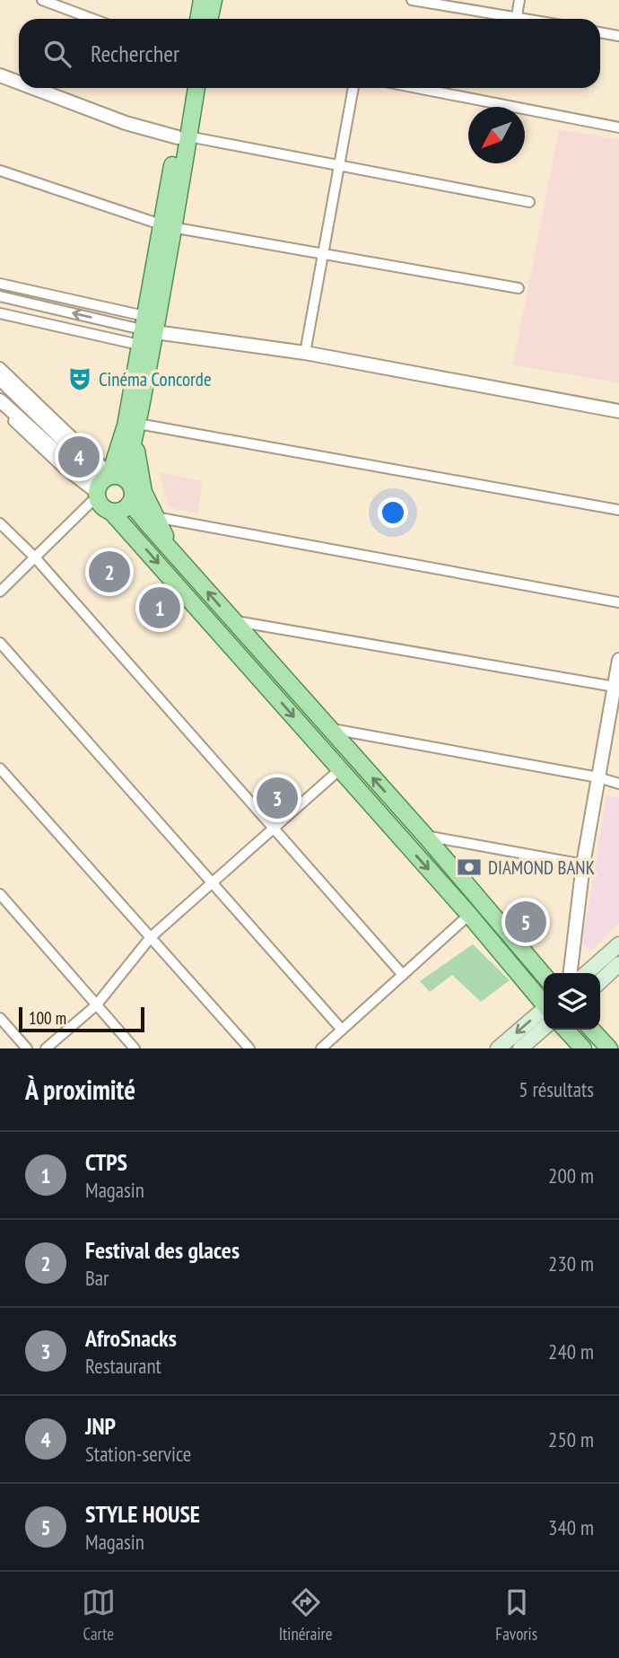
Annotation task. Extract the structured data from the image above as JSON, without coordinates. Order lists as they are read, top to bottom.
{
  "places": {
    "theatre": ["Cinéma Concorde"],
    "bank": ["DIAMOND BANK"]
  },
  "scale_bar": "100 m",
  "north": "bottom left",
  "page": {
    "search": "Rechercher",
    "pins": [
      "4",
      "2",
      "1",
      "3",
      "5"
    ],
    "scale": "100 m",
    "heading": ["À proximité", "5 résultats"],
    "list": [
      {
        "mark": "1",
        "name": "CTPS",
        "note": "Magasin",
        "value": "200 m"
      },
      {
        "mark": "2",
        "name": "Festival des glaces",
        "note": "Bar",
        "value": "230 m"
      },
      {
        "mark": "3",
        "name": "AfroSnacks",
        "note": "Restaurant",
        "value": "240 m"
      },
      {
        "mark": "4",
        "name": "JNP",
        "note": "Station-service",
        "value": "250 m"
      },
      {
        "mark": "5",
        "name": "STYLE HOUSE",
        "note": "Magasin",
        "value": "340 m"
      }
    ],
    "nav": ["Carte", "Itinéraire", "Favoris"]
  }
}
